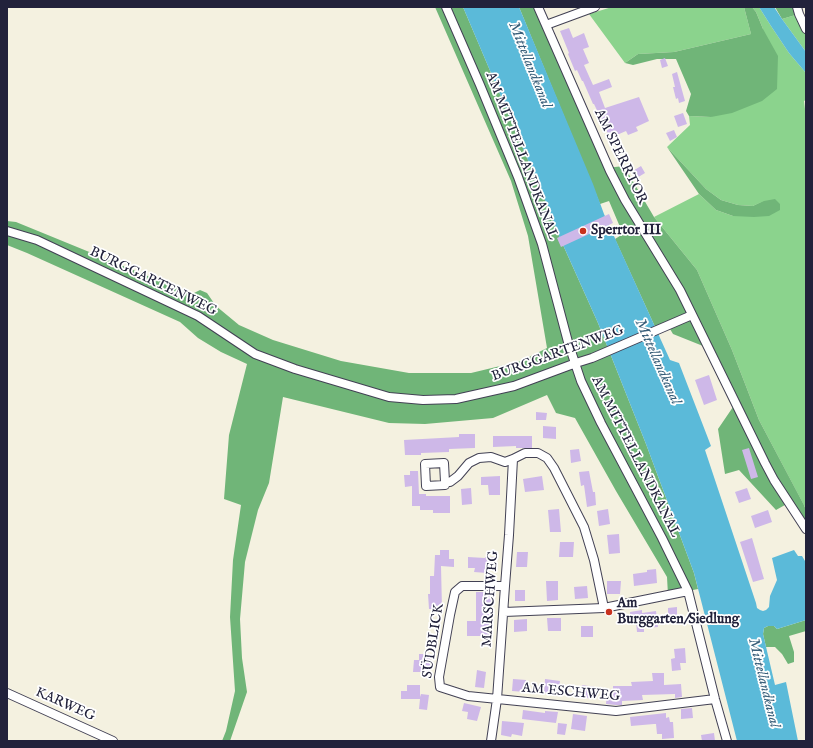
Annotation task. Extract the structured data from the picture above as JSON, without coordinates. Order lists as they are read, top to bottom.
{
  "streets": {
    "street": [
      "AM MITTELLANDKANAL",
      "AM SPERRTOR",
      "BURGGARTENWEG",
      "MARSCHWEG",
      "SÜDBLICK",
      "AM ESCHWEG",
      "KARWEG"
    ]
  },
  "crossings": [
    ["AM MITTELLANDKANAL", "BURGGARTENWEG"],
    ["AM MITTELLANDKANAL", "AM ESCHWEG"],
    ["AM SPERRTOR", "BURGGARTENWEG"],
    ["MARSCHWEG", "SÜDBLICK"],
    ["MARSCHWEG", "AM ESCHWEG"],
    ["SÜDBLICK", "AM ESCHWEG"]
  ],
  "water": ["Mittellandkanal"],
  "places": ["Sperrtor III", "Am Burggarten/Siedlung"]
}
